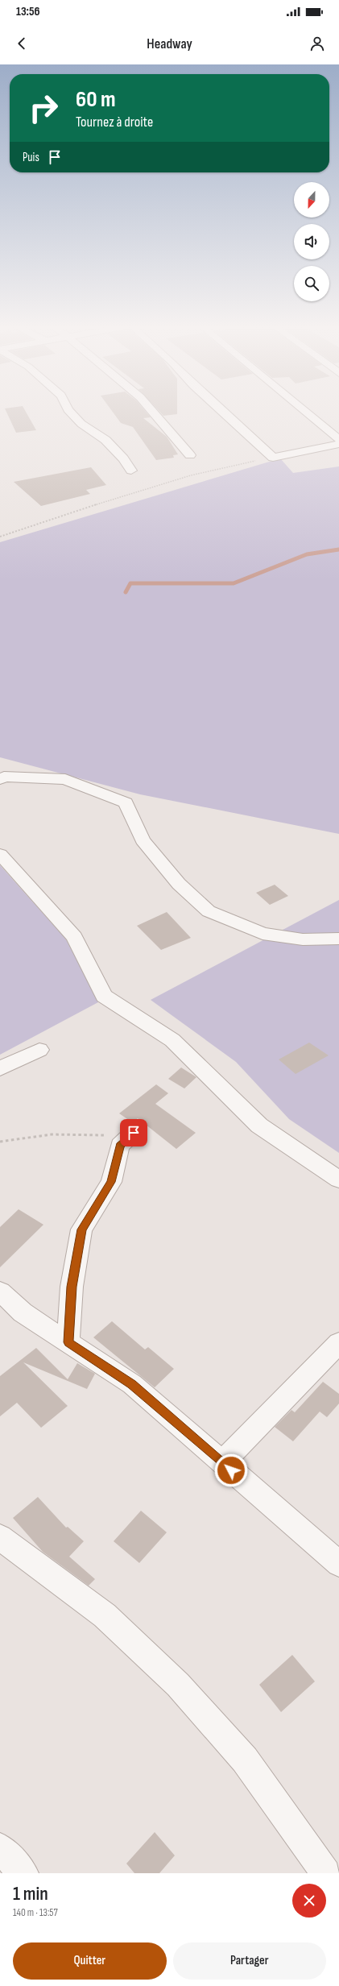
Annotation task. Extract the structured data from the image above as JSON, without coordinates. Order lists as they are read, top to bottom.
{
  "north": "bottom",
  "page": {
    "status": "13:56",
    "header": "Headway",
    "turn": ["60 m", "Tournez à droite"],
    "then": "Puis",
    "heading": ["1 min", "140 m · 13:57"],
    "buttons": ["Quitter", "Partager"]
  }
}
